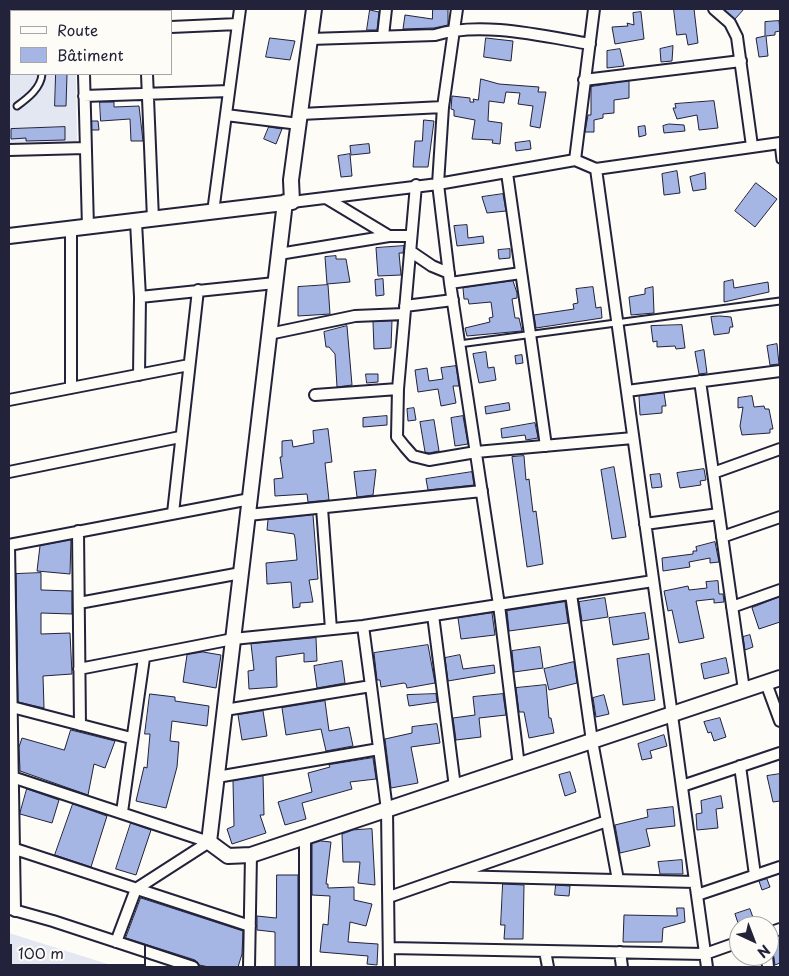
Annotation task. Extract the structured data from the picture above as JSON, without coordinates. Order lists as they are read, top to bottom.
{
  "legend": ["Route", "Bâtiment"],
  "scale_bar": "100 m",
  "north": "bottom right"
}
